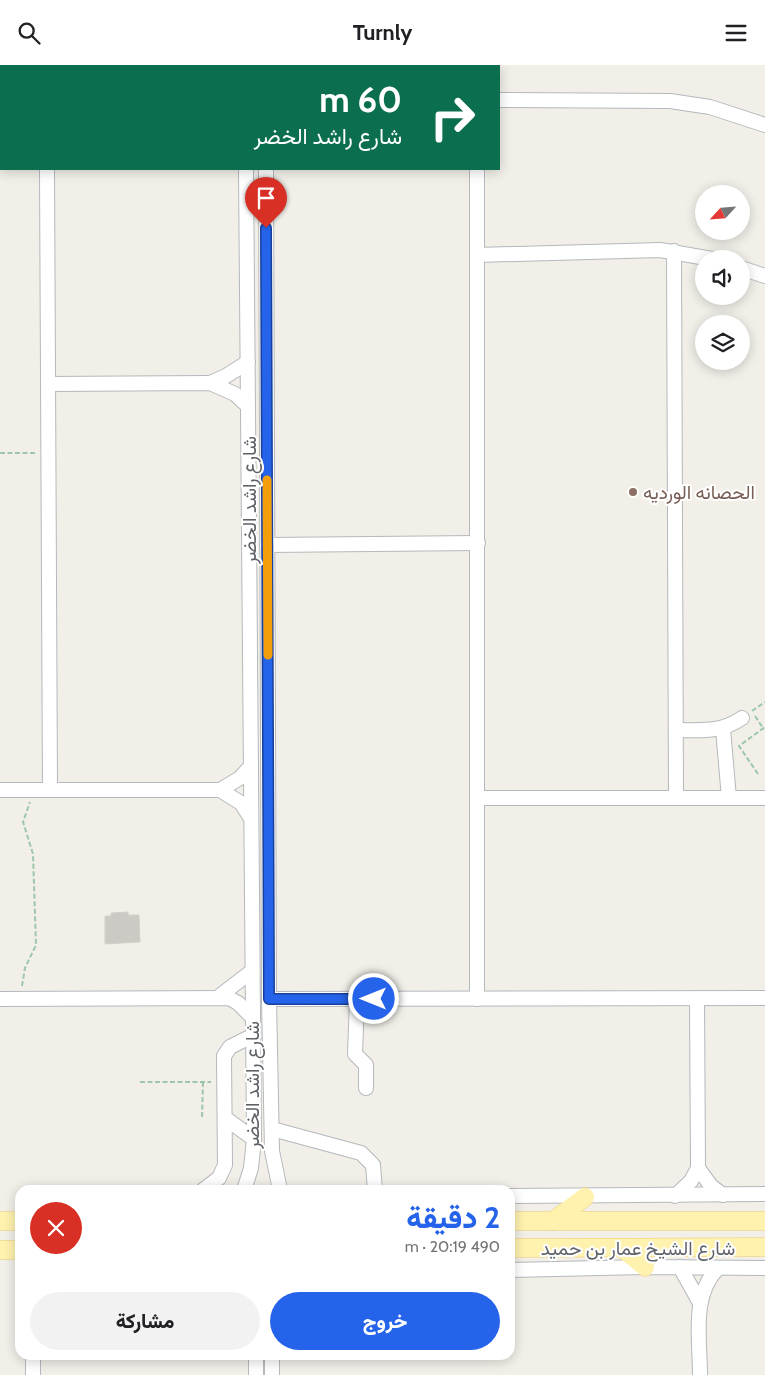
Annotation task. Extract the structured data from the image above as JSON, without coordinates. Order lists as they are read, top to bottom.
{
  "streets": {
    "main road": ["شارع الشيخ عمار بن حميد"],
    "street": ["شارع راشد الخضر"]
  },
  "places": ["الحصانه الورديه"],
  "north": "bottom left",
  "page": {
    "header": "Turnly",
    "turn": ["60 m", "شارع راشد الخضر"],
    "heading": ["2 دقيقة", "490 m · 20:19"],
    "buttons": ["خروج", "مشاركة"]
  }
}
